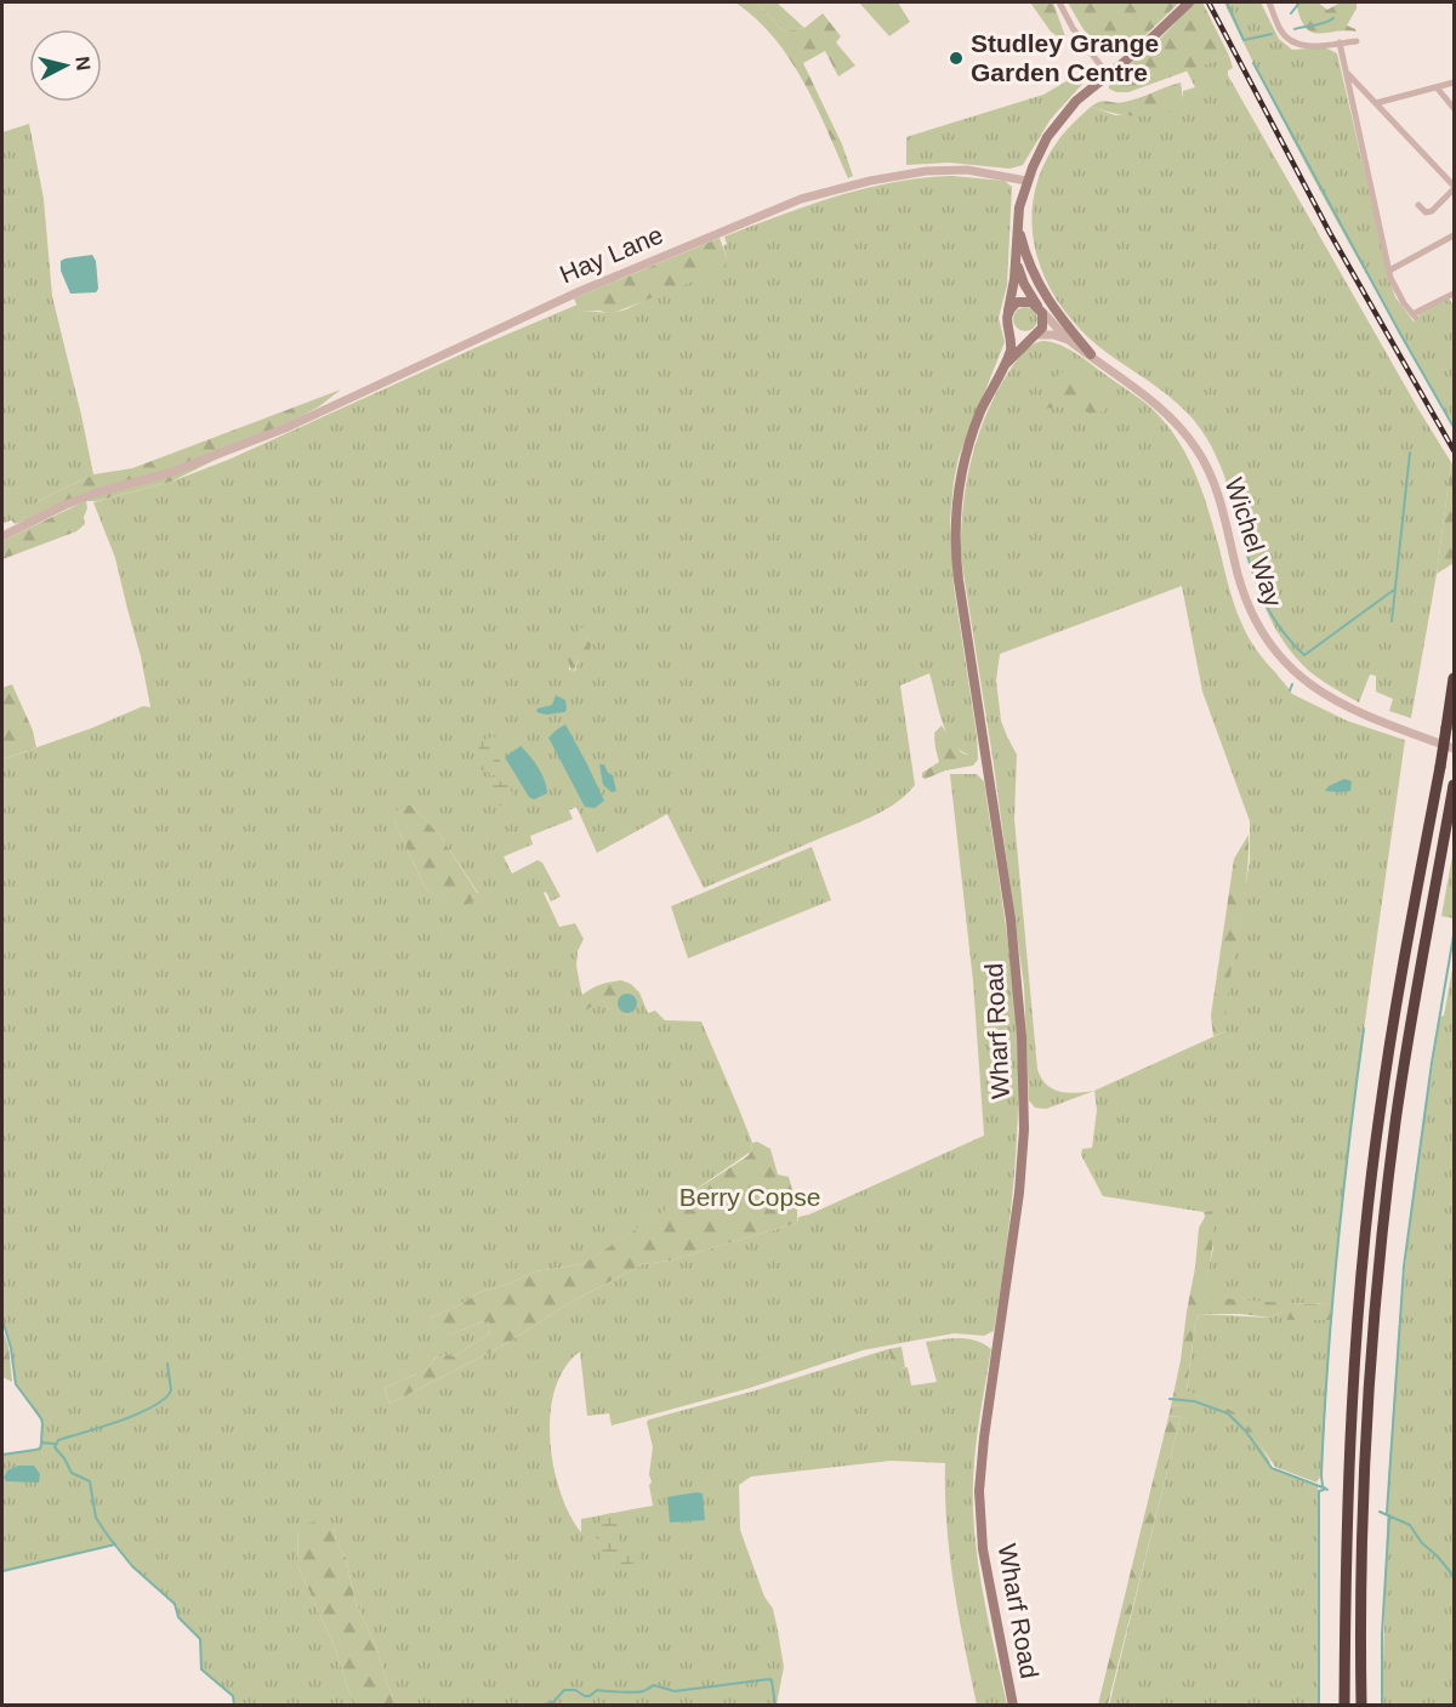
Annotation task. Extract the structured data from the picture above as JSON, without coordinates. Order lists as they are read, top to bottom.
{
  "streets": {
    "main road": ["Wharf Road"],
    "street": ["Hay Lane", "Wichel Way"]
  },
  "crossings": [
    ["Hay Lane", "Wharf Road"],
    ["Wichel Way", "Wharf Road"]
  ],
  "parks": ["Berry Copse"],
  "places": ["Studley Grange Garden Centre"],
  "north": "right"
}
